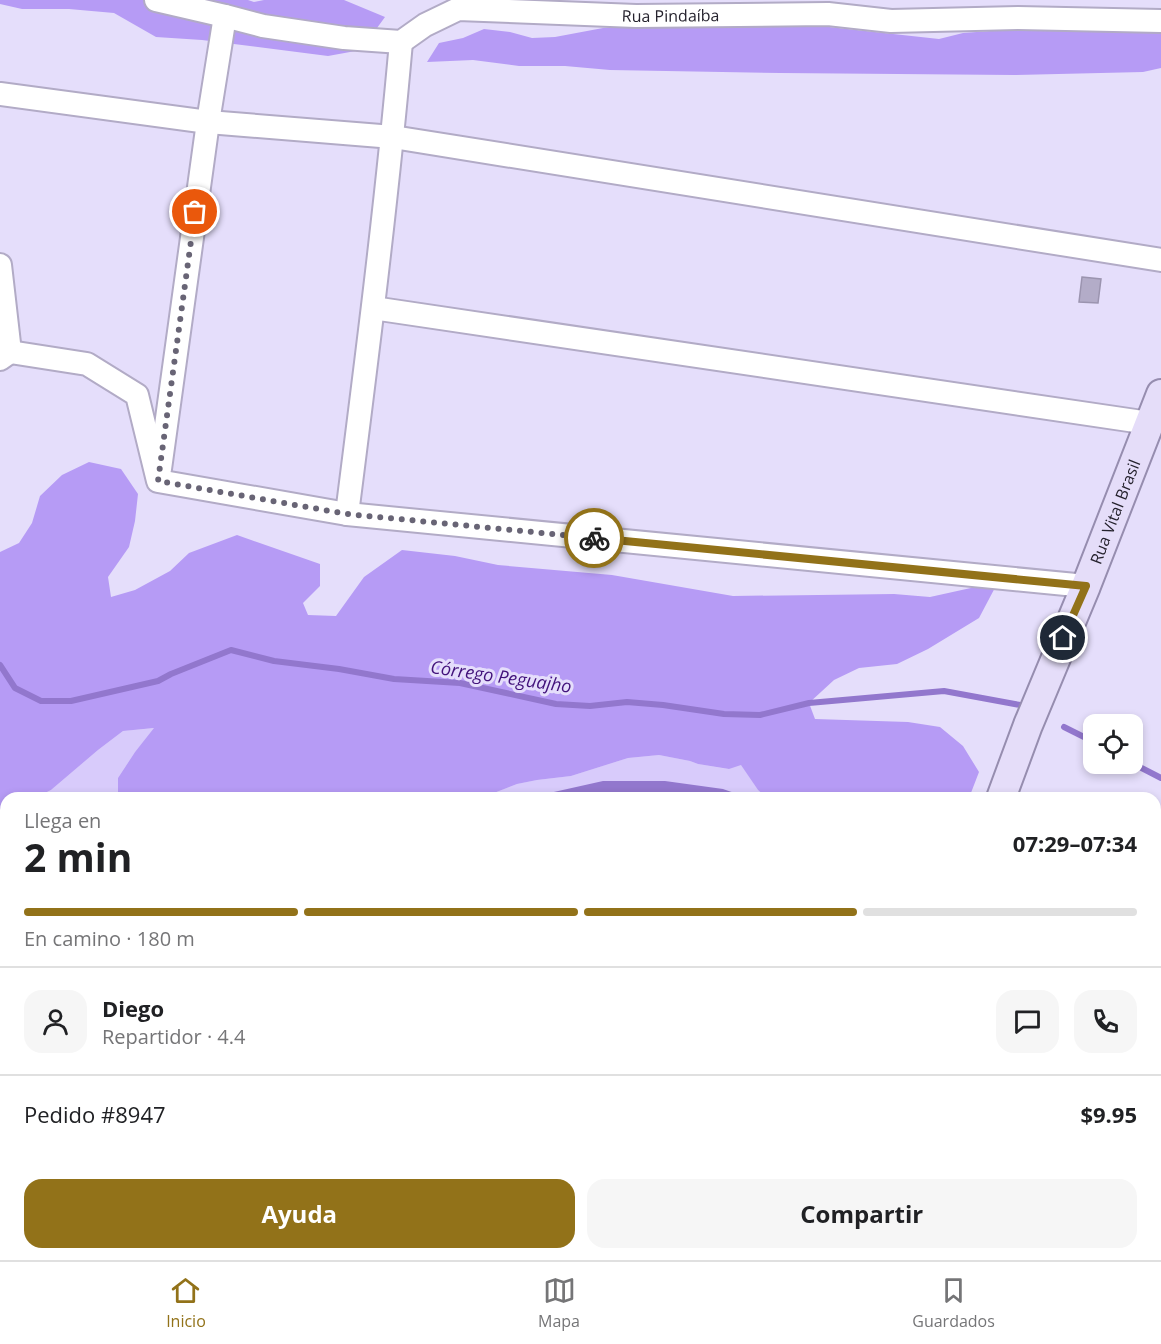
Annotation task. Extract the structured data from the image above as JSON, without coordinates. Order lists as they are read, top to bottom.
{
  "streets": {
    "main road": ["Rua Vital Brasil"],
    "street": ["Rua Pindaíba"]
  },
  "water": ["Córrego Peguajho"],
  "page": {
    "heading": ["2 min", "Llega en", "07:29–07:34"],
    "panel": [
      "Diego",
      "Repartidor · 4.4",
      "Pedido #8947",
      "$9.95"
    ],
    "bar": "En camino · 180 m",
    "buttons": ["Ayuda", "Compartir"],
    "tabs": ["Inicio", "Mapa", "Guardados"]
  }
}
